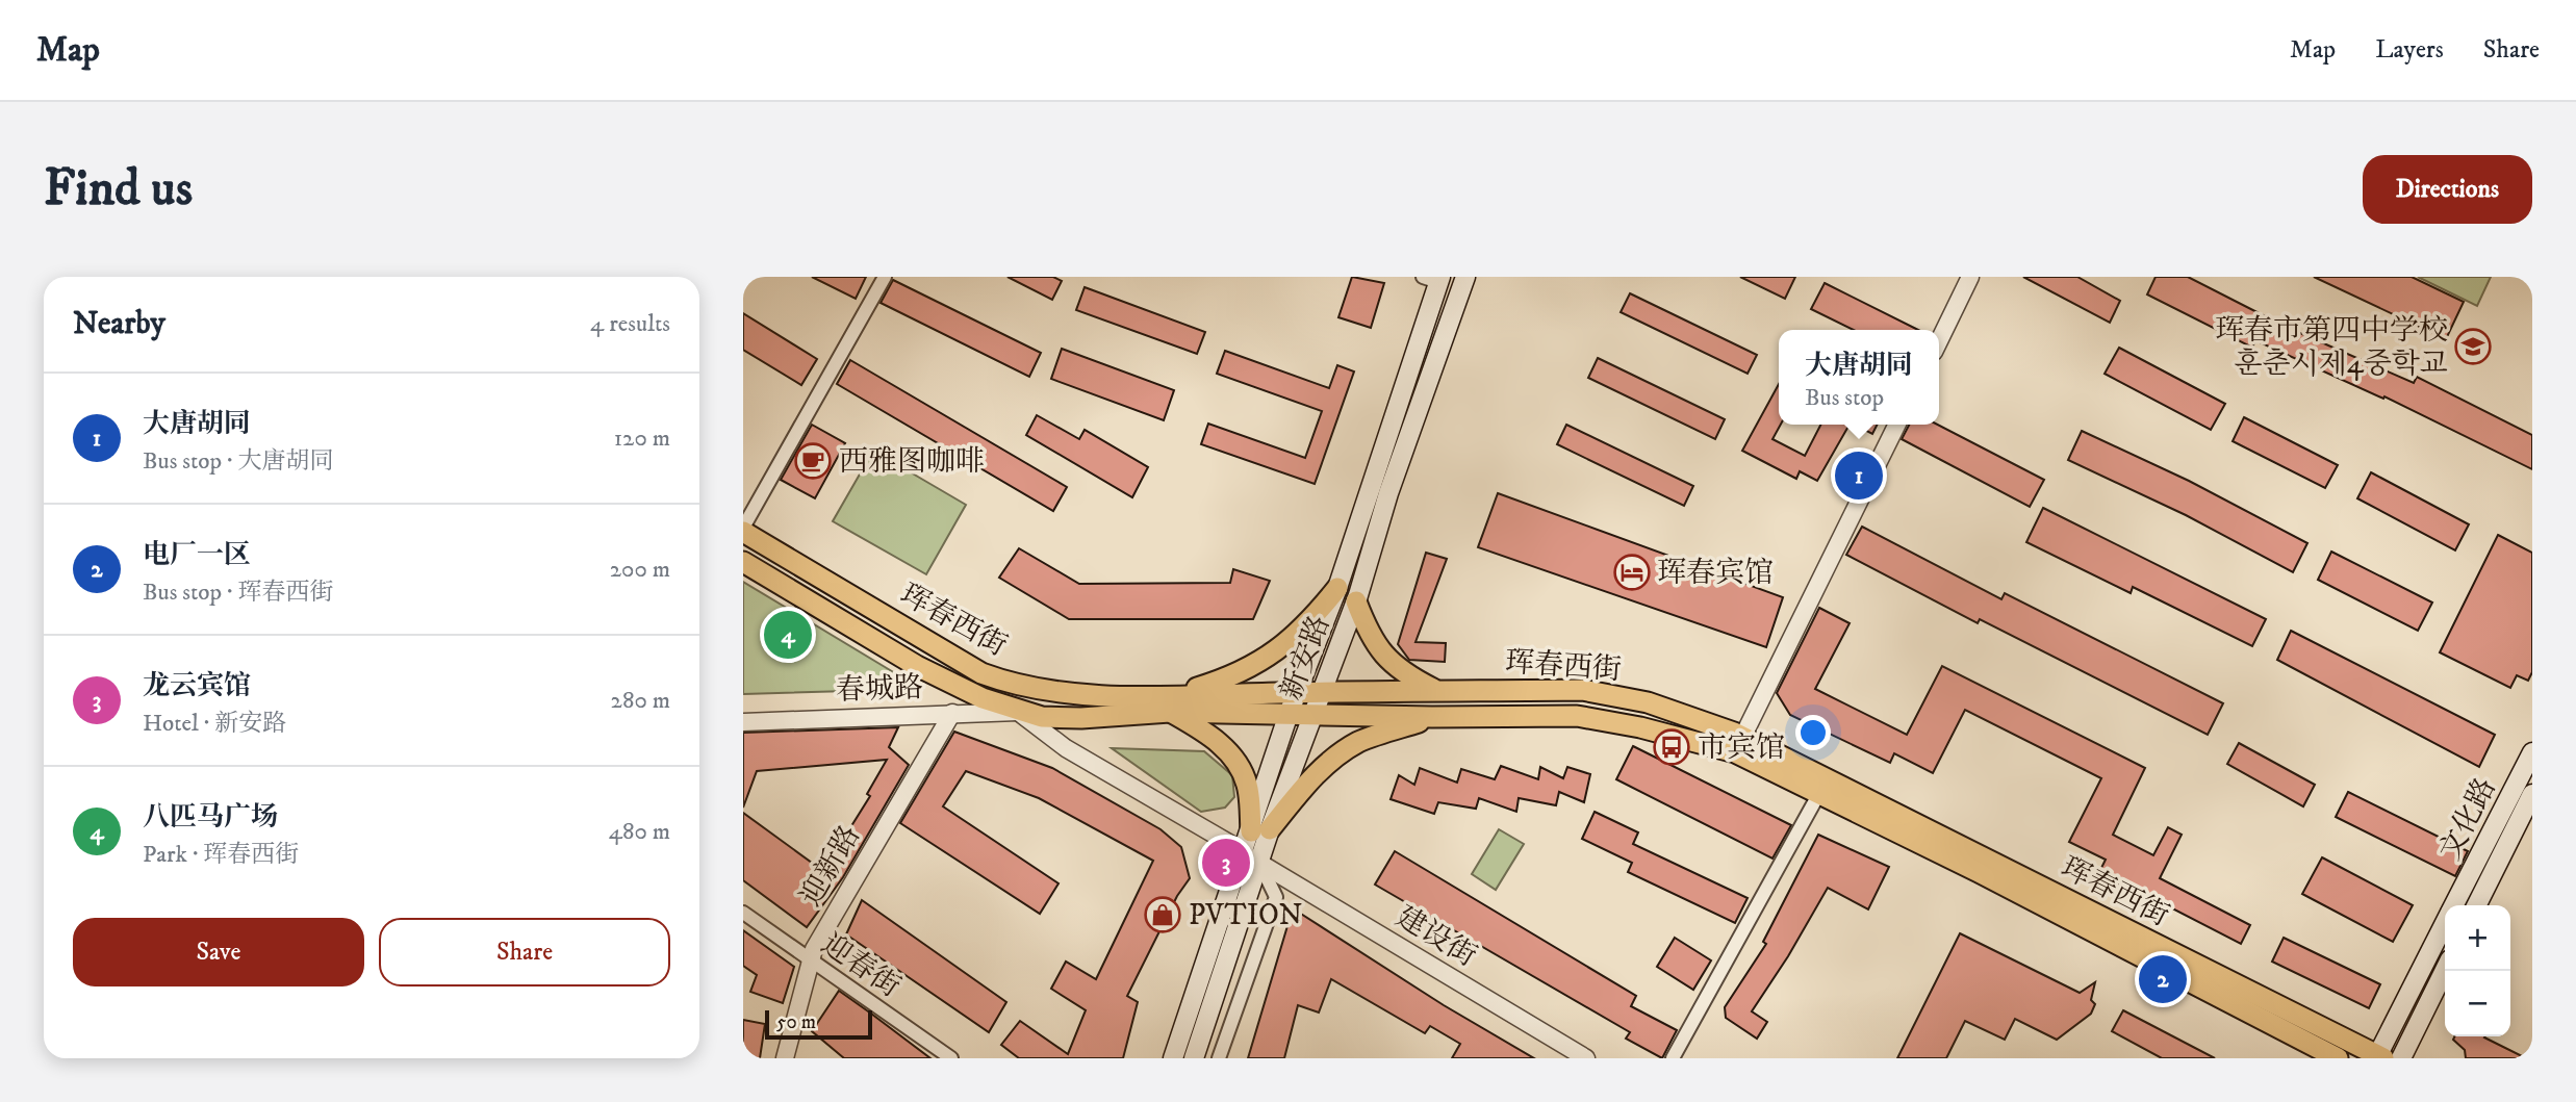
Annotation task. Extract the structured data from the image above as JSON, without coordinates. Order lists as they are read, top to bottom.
{
  "streets": {
    "main road": ["珲春西街", "新安路", "文化路"],
    "street": [
      "春城路",
      "迎新路",
      "建设街",
      "迎春街"
    ]
  },
  "crossings": [
    ["珲春西街", "新安路"],
    ["珲春西街", "春城路"],
    ["珲春西街", "文化路"],
    ["珲春西街", "建设街"],
    ["新安路", "建设街"],
    ["春城路", "迎新路"],
    ["春城路", "建设街"],
    ["迎新路", "迎春街"]
  ],
  "places": {
    "school or university": ["珲春市第四中学校 훈춘시제4중학교"],
    "cafe": ["西雅图咖啡"],
    "hotel": ["珲春宾馆"],
    "bus stop": ["市宾馆"],
    "shop": ["PVTION"]
  },
  "scale_bar": "50 m",
  "page": {
    "header": "Map",
    "nav": ["Map", "Layers", "Share"],
    "buttons": [
      "Directions",
      ["Save", "Share"]
    ],
    "title": "Find us",
    "heading": ["Nearby", "4 results"],
    "popup": ["大唐胡同", "Bus stop"],
    "list": [
      {
        "mark": "1",
        "name": "大唐胡同",
        "note": "Bus stop · 大唐胡同",
        "value": "120 m"
      },
      {
        "mark": "2",
        "name": "电厂一区",
        "note": "Bus stop · 珲春西街",
        "value": "200 m"
      },
      {
        "mark": "3",
        "name": "龙云宾馆",
        "note": "Hotel · 新安路",
        "value": "280 m"
      },
      {
        "mark": "4",
        "name": "八匹马广场",
        "note": "Park · 珲春西街",
        "value": "480 m"
      }
    ],
    "pins": [
      "1",
      "4",
      "3",
      "2"
    ],
    "map_buttons": ["+", "−"],
    "scale": "50 m"
  }
}
